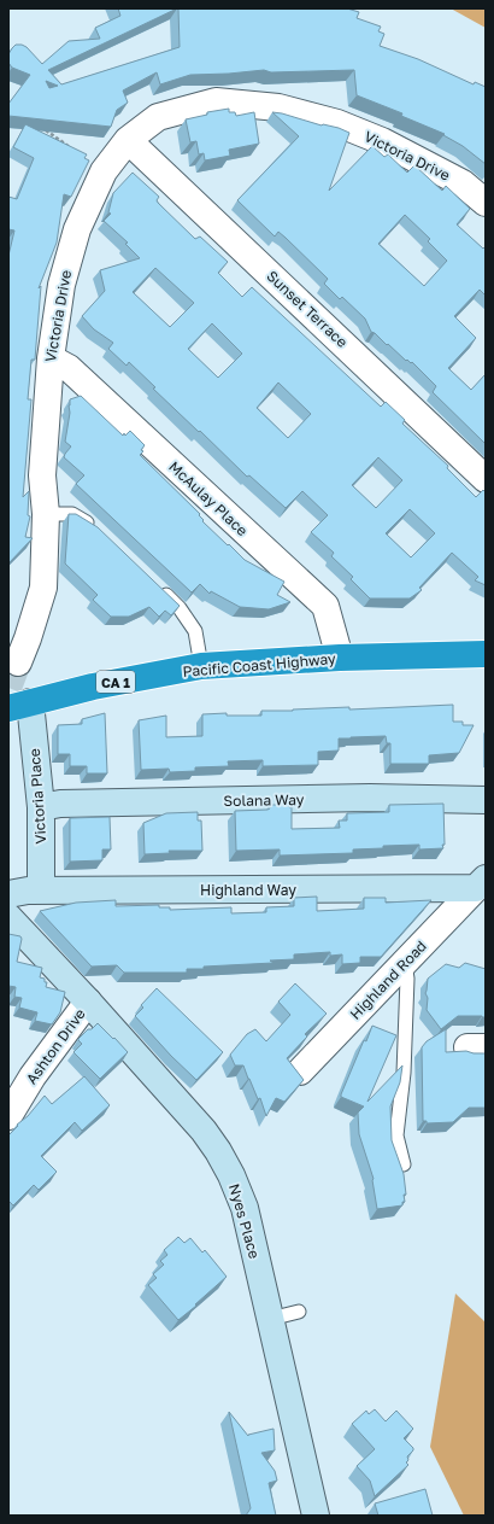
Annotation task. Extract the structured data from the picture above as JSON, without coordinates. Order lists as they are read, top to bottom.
{
  "streets": {
    "highway": ["Pacific Coast Highway", "CA 1"],
    "street": [
      "Victoria Drive",
      "Sunset Terrace",
      "McAulay Place",
      "Victoria Place",
      "Solana Way",
      "Highland Way",
      "Highland Road",
      "Ashton Drive",
      "Nyes Place"
    ]
  },
  "crossings": [
    ["Victoria Drive", "Sunset Terrace"],
    ["Victoria Drive", "McAulay Place"],
    ["McAulay Place", "Pacific Coast Highway"],
    ["Pacific Coast Highway", "Victoria Place"],
    ["Victoria Place", "Solana Way"],
    ["Victoria Place", "Highland Way"],
    ["Highland Way", "Highland Road"],
    ["Ashton Drive", "Nyes Place"]
  ]
}
